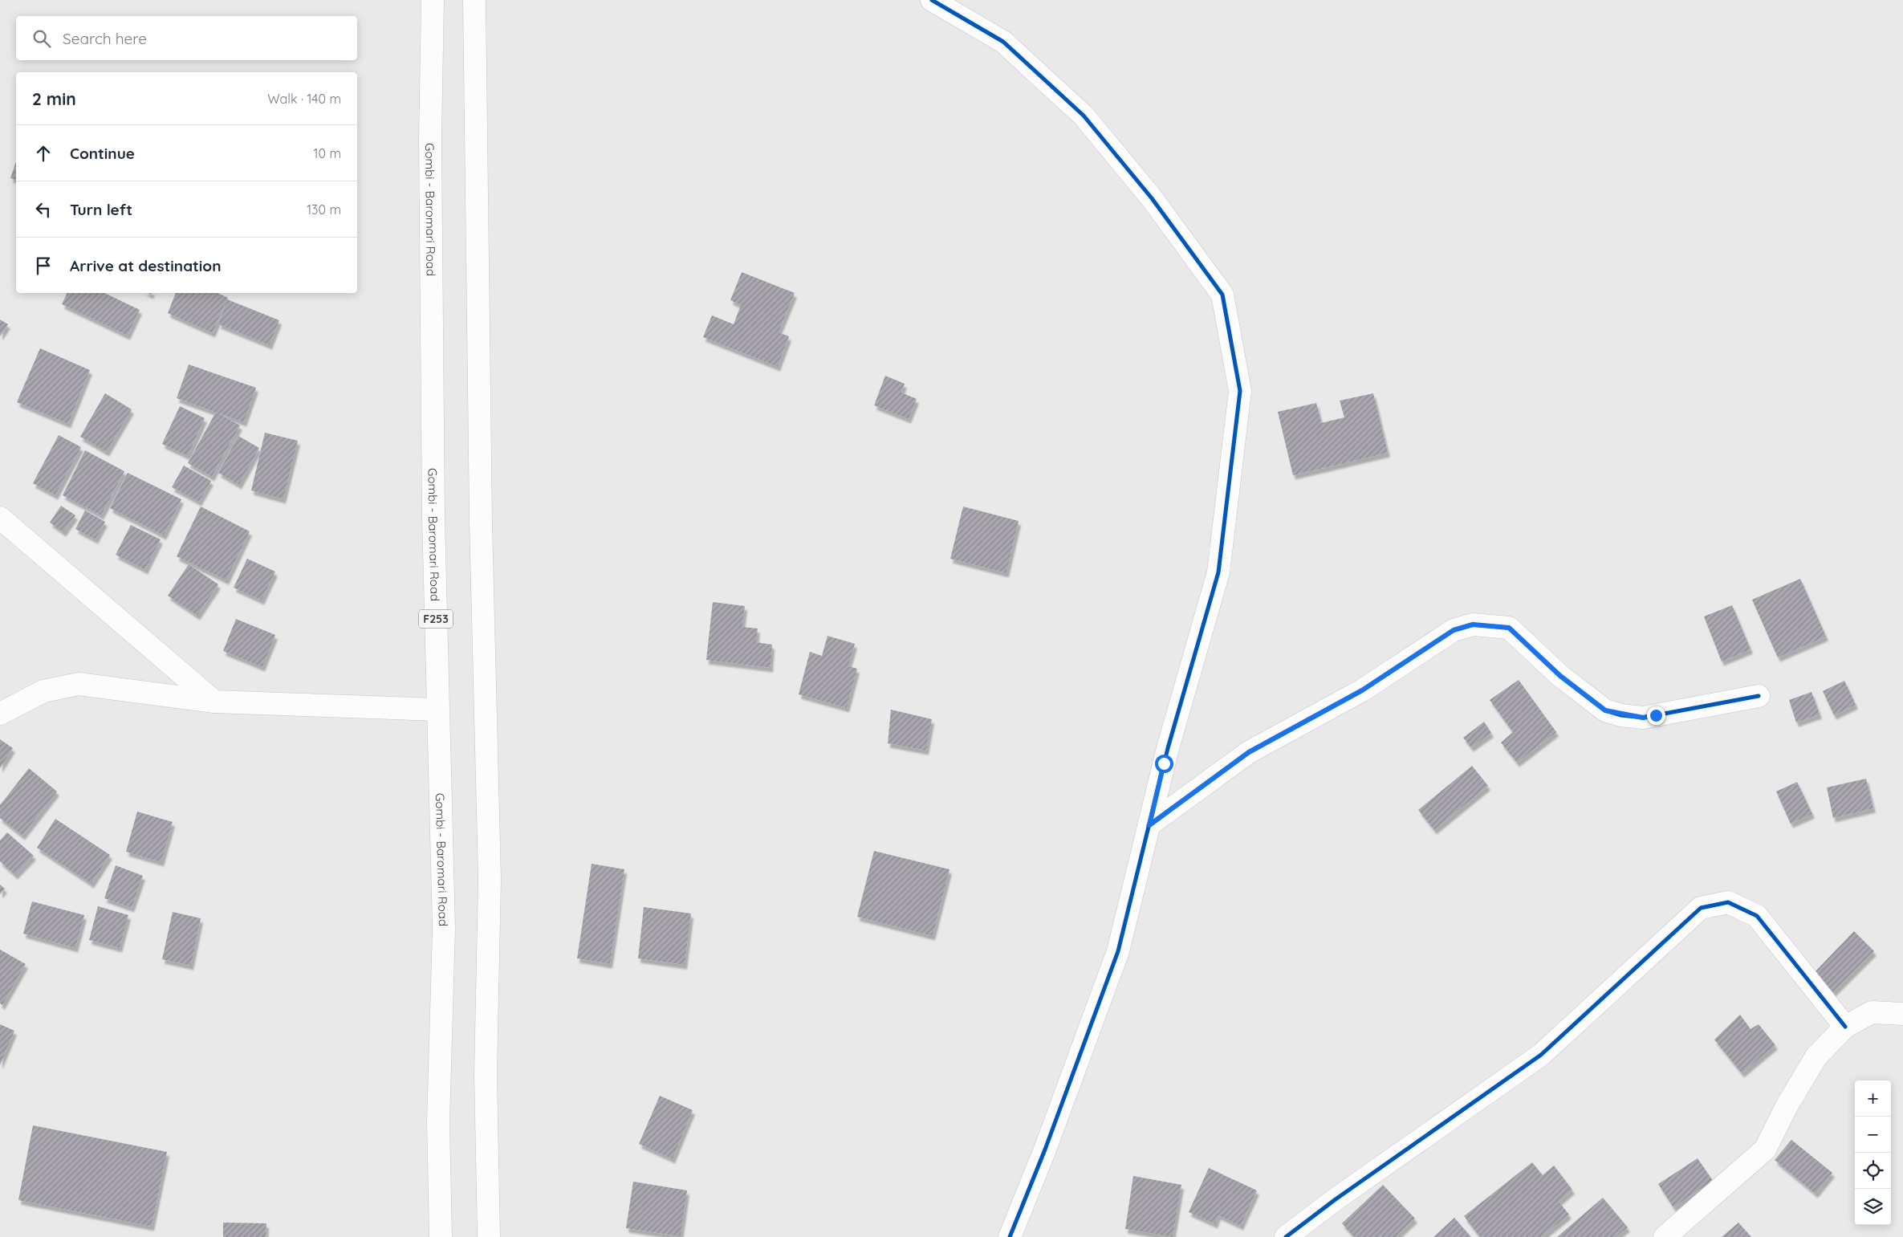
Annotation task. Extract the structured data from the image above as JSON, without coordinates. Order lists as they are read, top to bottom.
{
  "streets": {
    "street": ["Gombi - Baromari Road", "F253"]
  },
  "page": {
    "search": "Search here",
    "heading": ["2 min", "Walk · 140 m"],
    "list": [
      ["Continue", "10 m"],
      ["Turn left", "130 m"],
      "Arrive at destination"
    ],
    "map_buttons": ["+", "−"]
  }
}
